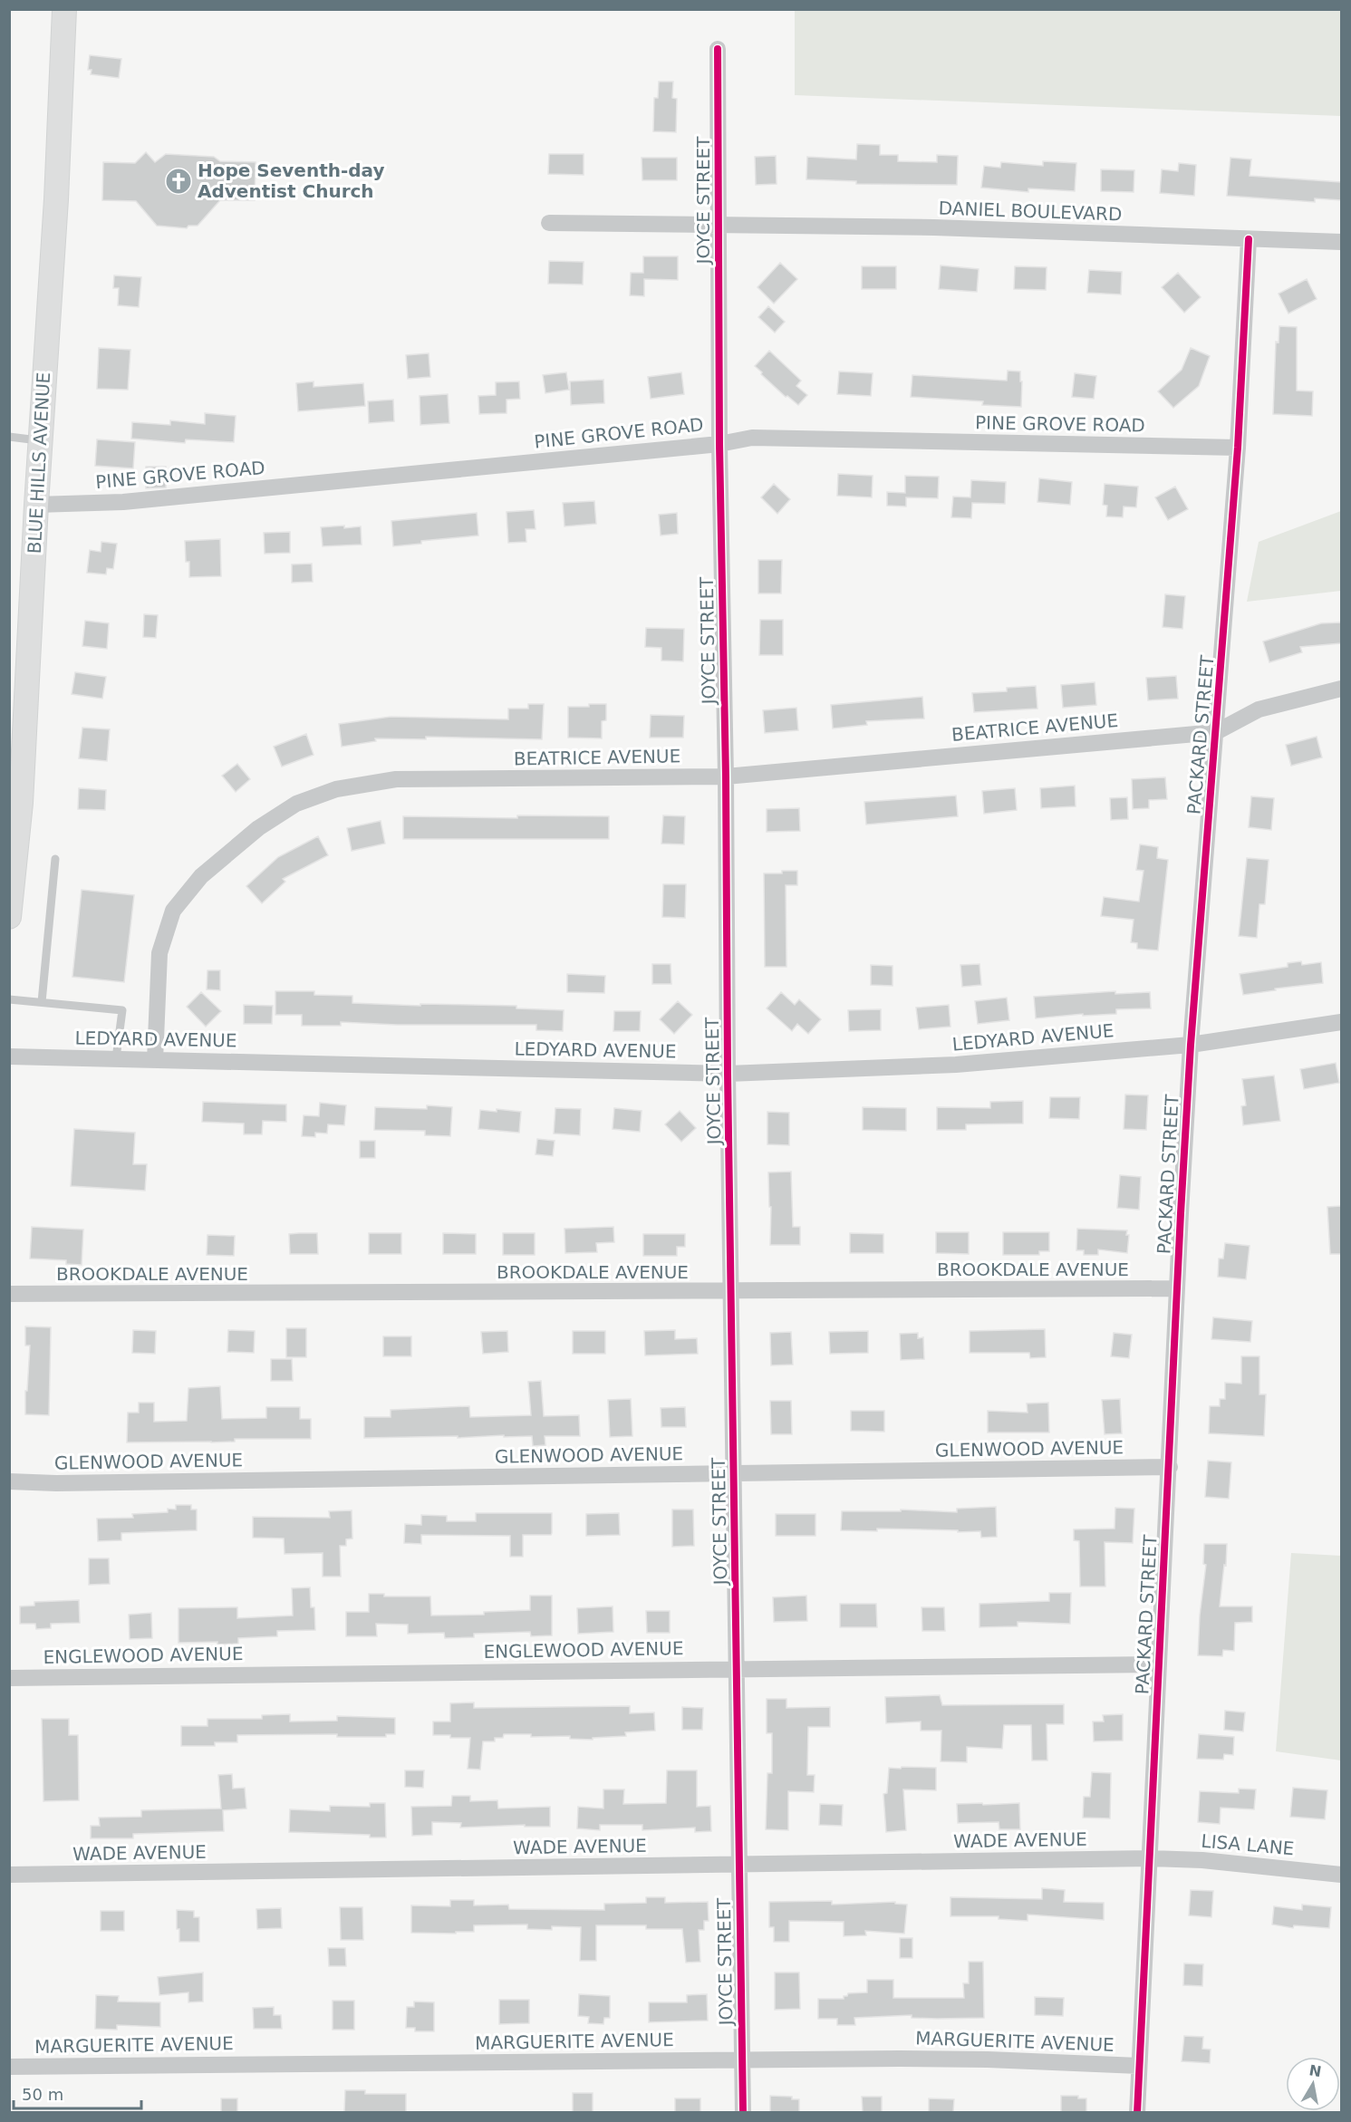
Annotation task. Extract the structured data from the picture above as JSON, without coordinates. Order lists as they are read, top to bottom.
{
  "streets": {
    "main road": ["BLUE HILLS AVENUE"],
    "street": [
      "JOYCE STREET",
      "DANIEL BOULEVARD",
      "PINE GROVE ROAD",
      "BEATRICE AVENUE",
      "PACKARD STREET",
      "LEDYARD AVENUE",
      "BROOKDALE AVENUE",
      "GLENWOOD AVENUE",
      "ENGLEWOOD AVENUE",
      "WADE AVENUE",
      "LISA LANE",
      "MARGUERITE AVENUE"
    ]
  },
  "crossings": [
    ["JOYCE STREET", "DANIEL BOULEVARD"],
    ["JOYCE STREET", "PINE GROVE ROAD"],
    ["JOYCE STREET", "BEATRICE AVENUE"],
    ["JOYCE STREET", "LEDYARD AVENUE"],
    ["JOYCE STREET", "BROOKDALE AVENUE"],
    ["JOYCE STREET", "GLENWOOD AVENUE"],
    ["JOYCE STREET", "ENGLEWOOD AVENUE"],
    ["JOYCE STREET", "WADE AVENUE"],
    ["JOYCE STREET", "MARGUERITE AVENUE"],
    ["DANIEL BOULEVARD", "PACKARD STREET"],
    ["PINE GROVE ROAD", "BLUE HILLS AVENUE"],
    ["PINE GROVE ROAD", "PACKARD STREET"],
    ["BEATRICE AVENUE", "PACKARD STREET"],
    ["BEATRICE AVENUE", "LEDYARD AVENUE"],
    ["PACKARD STREET", "LEDYARD AVENUE"],
    ["PACKARD STREET", "BROOKDALE AVENUE"],
    ["PACKARD STREET", "GLENWOOD AVENUE"],
    ["PACKARD STREET", "ENGLEWOOD AVENUE"],
    ["PACKARD STREET", "WADE AVENUE"],
    ["PACKARD STREET", "LISA LANE"],
    ["PACKARD STREET", "MARGUERITE AVENUE"],
    ["WADE AVENUE", "LISA LANE"]
  ],
  "places": {
    "church": ["Hope Seventh-day Adventist Church"]
  },
  "scale_bar": "50 m",
  "north": "top"
}
